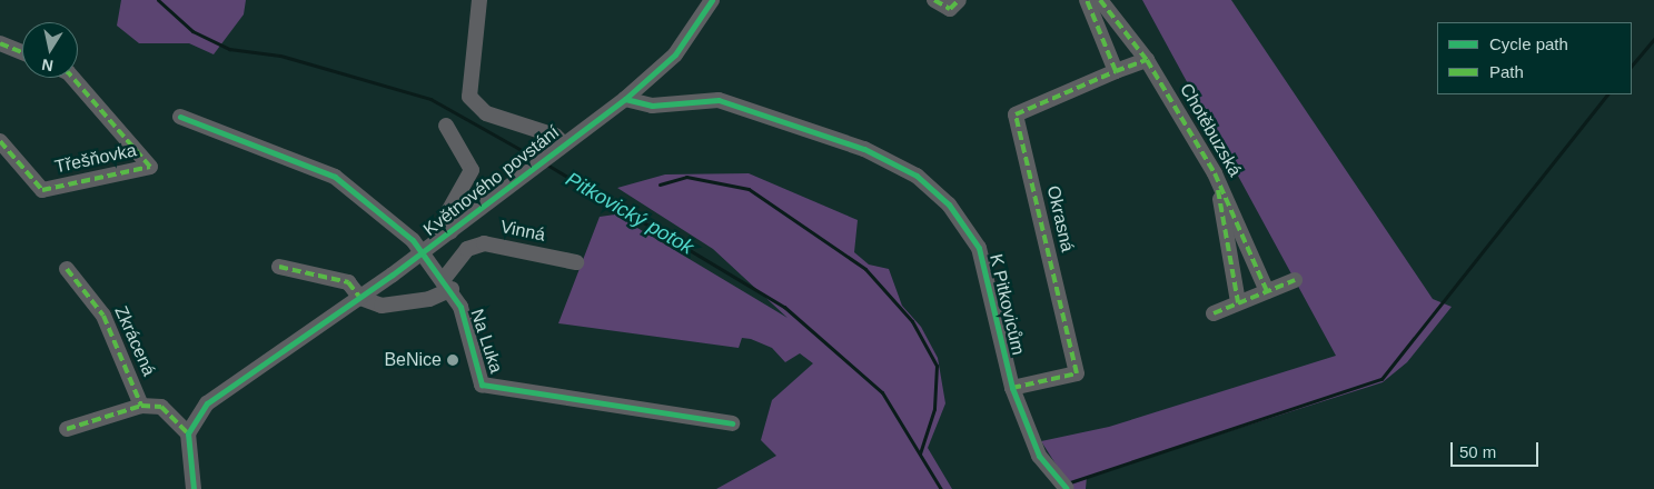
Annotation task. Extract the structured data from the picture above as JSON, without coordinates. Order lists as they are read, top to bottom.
{
  "streets": {
    "street": [
      "Chotěbuzská",
      "Třešňovka",
      "Květnového povstání",
      "Okrasná",
      "Vinná",
      "K Pitkovicům",
      "Zkrácená",
      "Na Luka"
    ]
  },
  "crossings": [
    ["Chotěbuzská", "Okrasná"],
    ["Květnového povstání", "K Pitkovicům"],
    ["Květnového povstání", "Na Luka"],
    ["Okrasná", "K Pitkovicům"],
    ["Vinná", "Na Luka"]
  ],
  "water": ["Pitkovický potok"],
  "places": ["BeNice"],
  "legend": ["Cycle path", "Path"],
  "scale_bar": "50 m",
  "north": "bottom"
}
